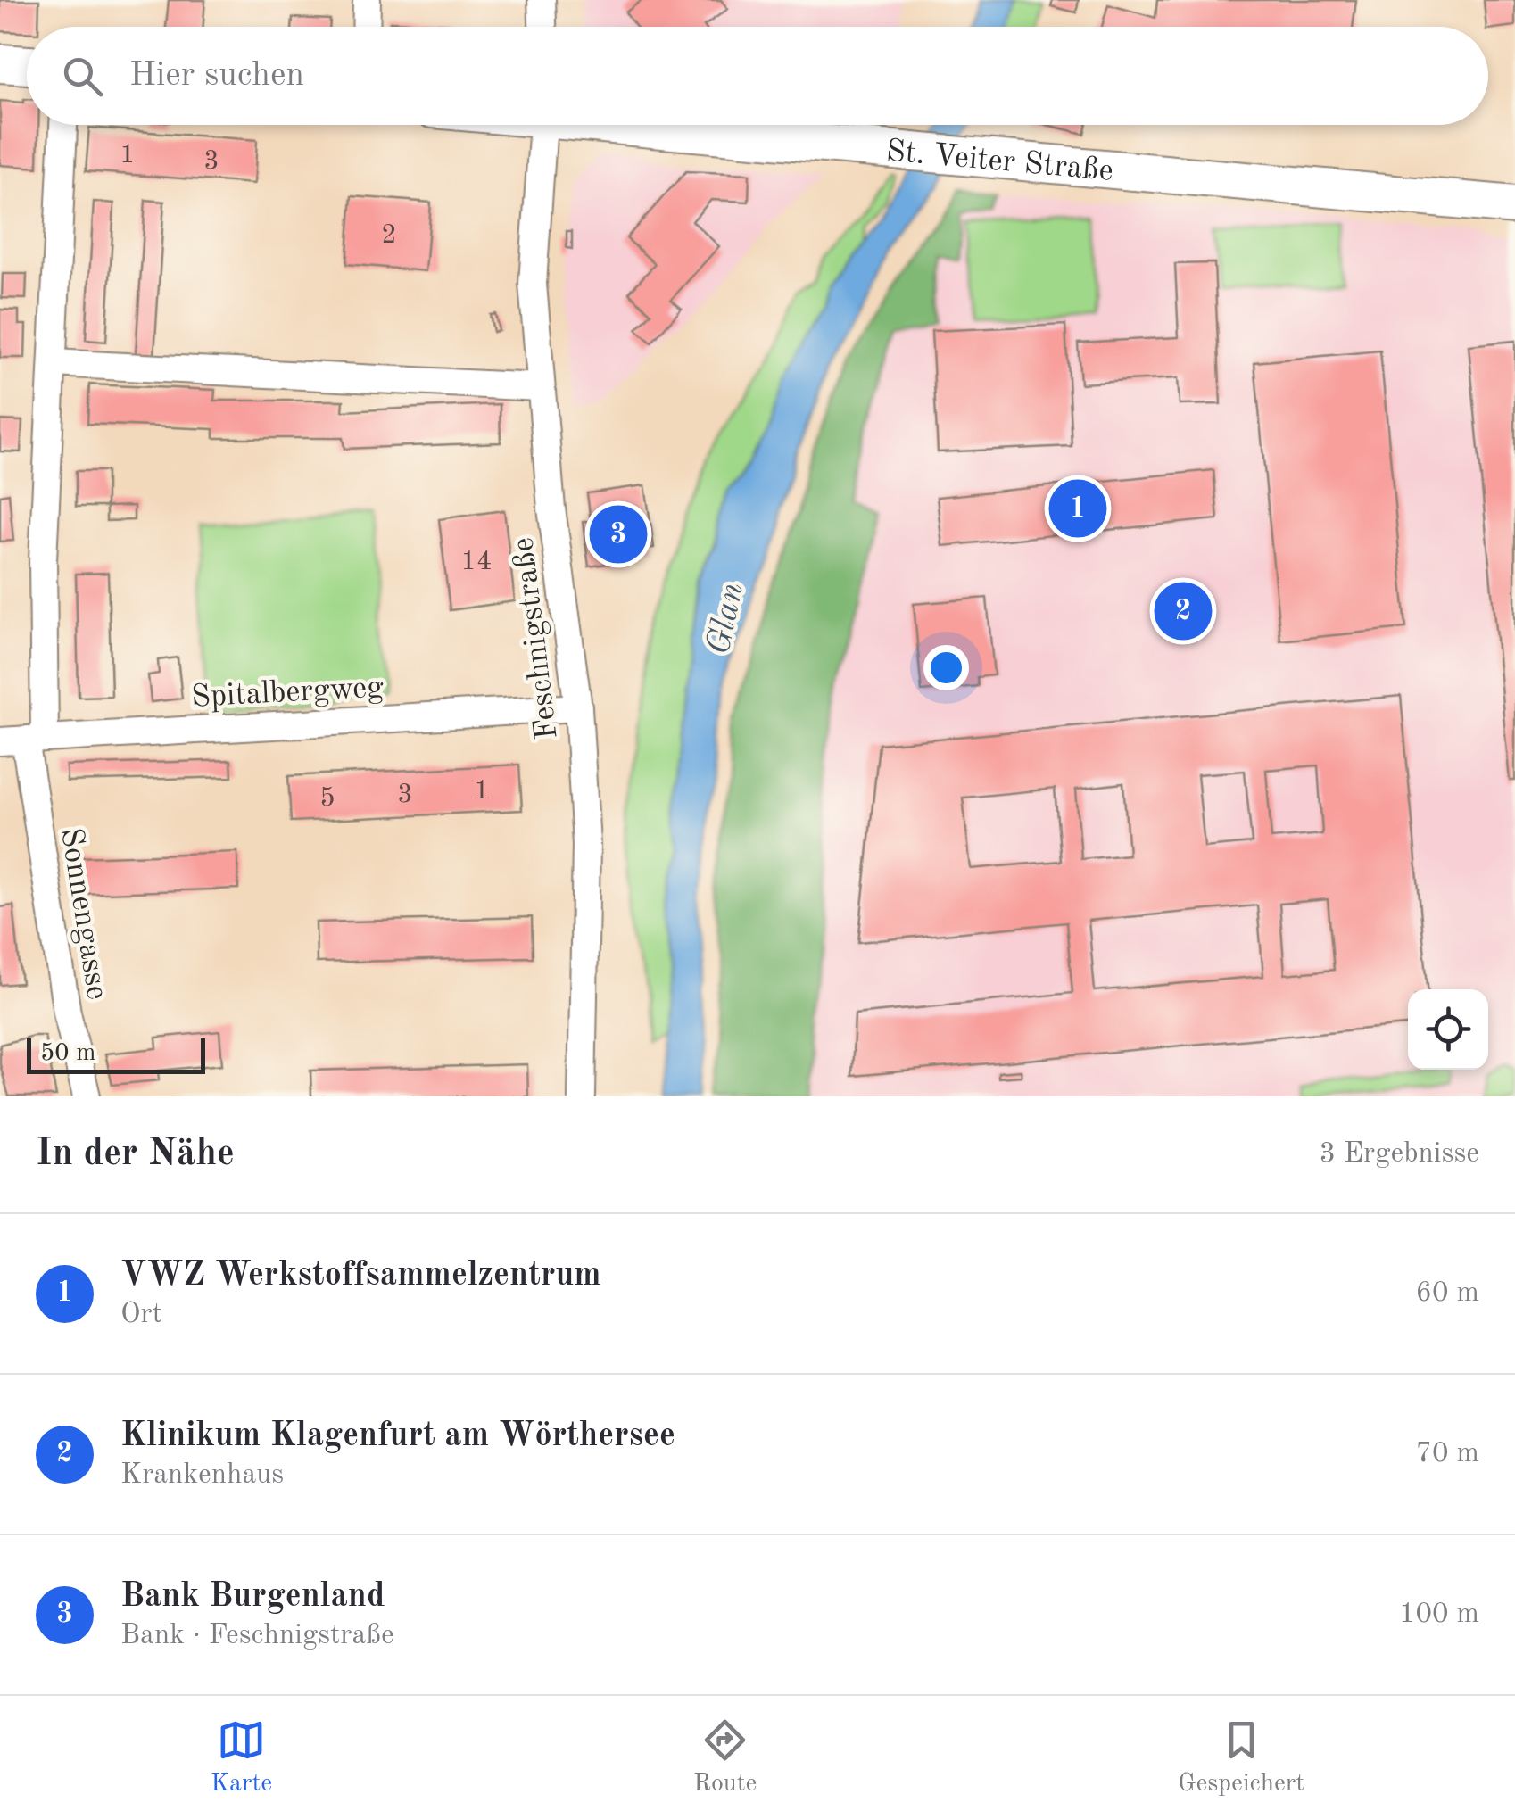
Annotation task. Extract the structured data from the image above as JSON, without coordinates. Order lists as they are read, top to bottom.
{
  "streets": {
    "main road": ["St. Veiter Straße"],
    "street": ["Feschnigstraße", "Spitalbergweg", "Sonnengasse"]
  },
  "crossings": [
    ["Feschnigstraße", "Spitalbergweg"],
    ["Spitalbergweg", "Sonnengasse"]
  ],
  "water": ["Glan"],
  "house_numbers": [
    "1",
    "3",
    "2",
    "14",
    "1",
    "3",
    "5"
  ],
  "scale_bar": "50 m",
  "page": {
    "search": "Hier suchen",
    "pins": ["1", "3", "2"],
    "scale": "50 m",
    "heading": ["In der Nähe", "3 Ergebnisse"],
    "list": [
      {
        "mark": "1",
        "name": "VWZ Werkstoffsammelzentrum",
        "note": "Ort",
        "value": "60 m"
      },
      {
        "mark": "2",
        "name": "Klinikum Klagenfurt am Wörthersee",
        "note": "Krankenhaus",
        "value": "70 m"
      },
      {
        "mark": "3",
        "name": "Bank Burgenland",
        "note": "Bank · Feschnigstraße",
        "value": "100 m"
      }
    ],
    "nav": ["Karte", "Route", "Gespeichert"]
  }
}
